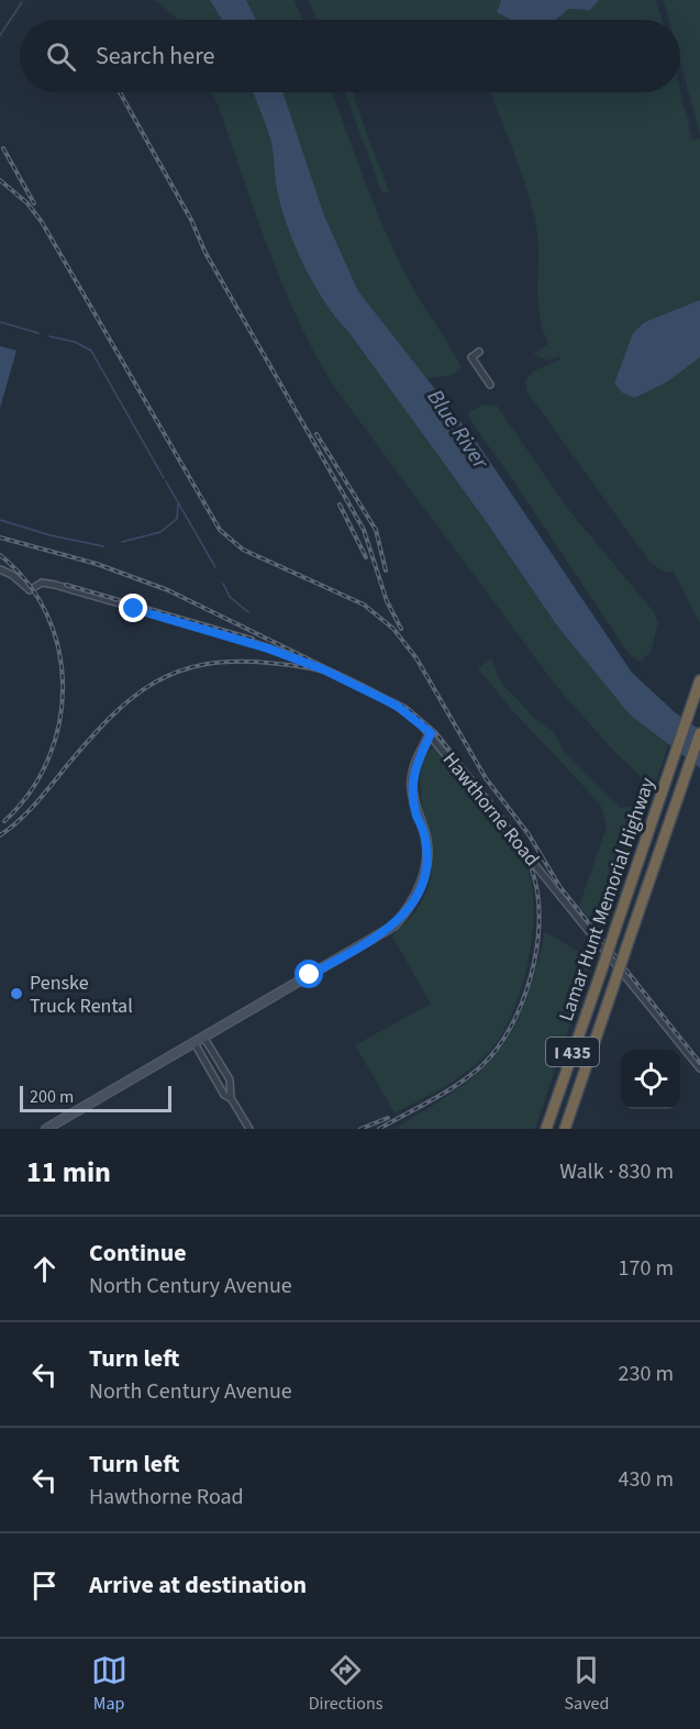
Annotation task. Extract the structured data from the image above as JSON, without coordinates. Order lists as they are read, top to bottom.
{
  "streets": {
    "highway": ["Lamar Hunt Memorial Highway", "I 435"],
    "street": ["Hawthorne Road"]
  },
  "water": ["Blue River"],
  "places": ["Penske Truck Rental"],
  "scale_bar": "200 m",
  "page": {
    "search": "Search here",
    "scale": "200 m",
    "heading": ["11 min", "Walk · 830 m"],
    "list": [
      ["Continue", "North Century Avenue", "170 m"],
      ["Turn left", "North Century Avenue", "230 m"],
      ["Turn left", "Hawthorne Road", "430 m"],
      "Arrive at destination"
    ],
    "nav": ["Map", "Directions", "Saved"]
  }
}
